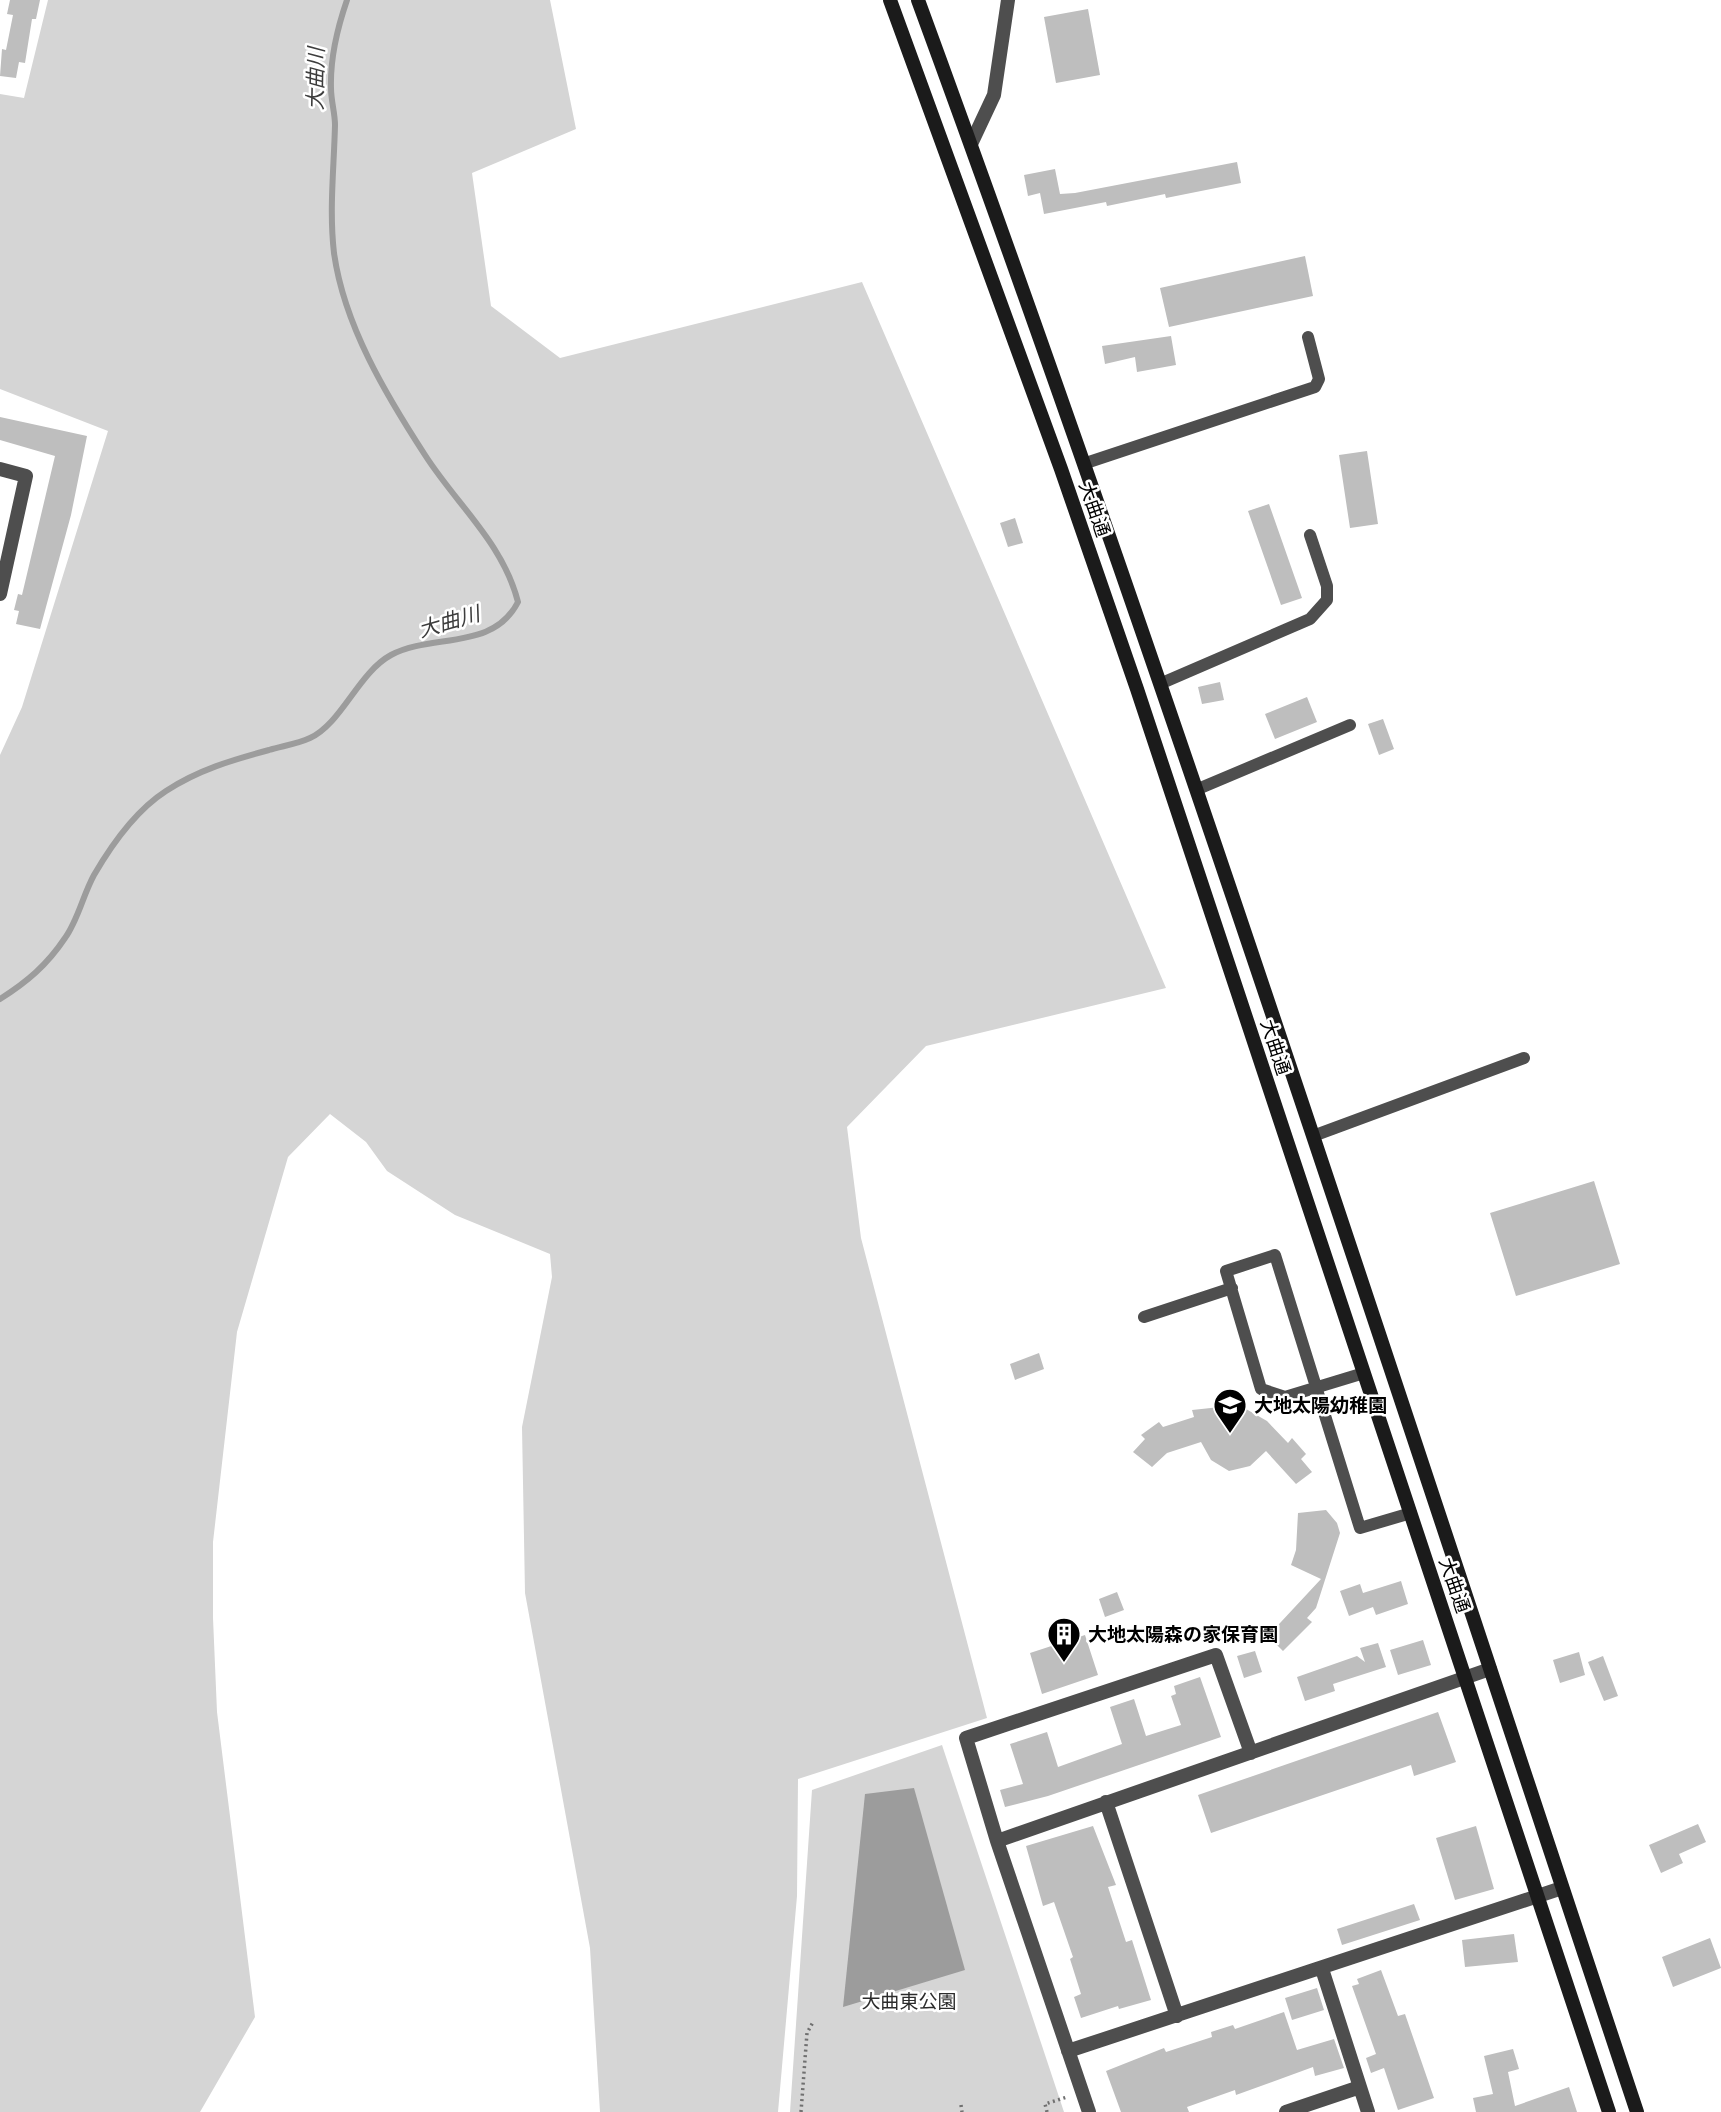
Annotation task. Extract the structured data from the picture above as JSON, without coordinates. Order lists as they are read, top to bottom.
{
  "streets": {
    "street": ["大曲通"]
  },
  "water": ["大曲川"],
  "parks": ["大曲東公園"],
  "places": {
    "school or university": ["大地太陽幼稚園"],
    "building": ["大地太陽森の家保育園"]
  }
}
